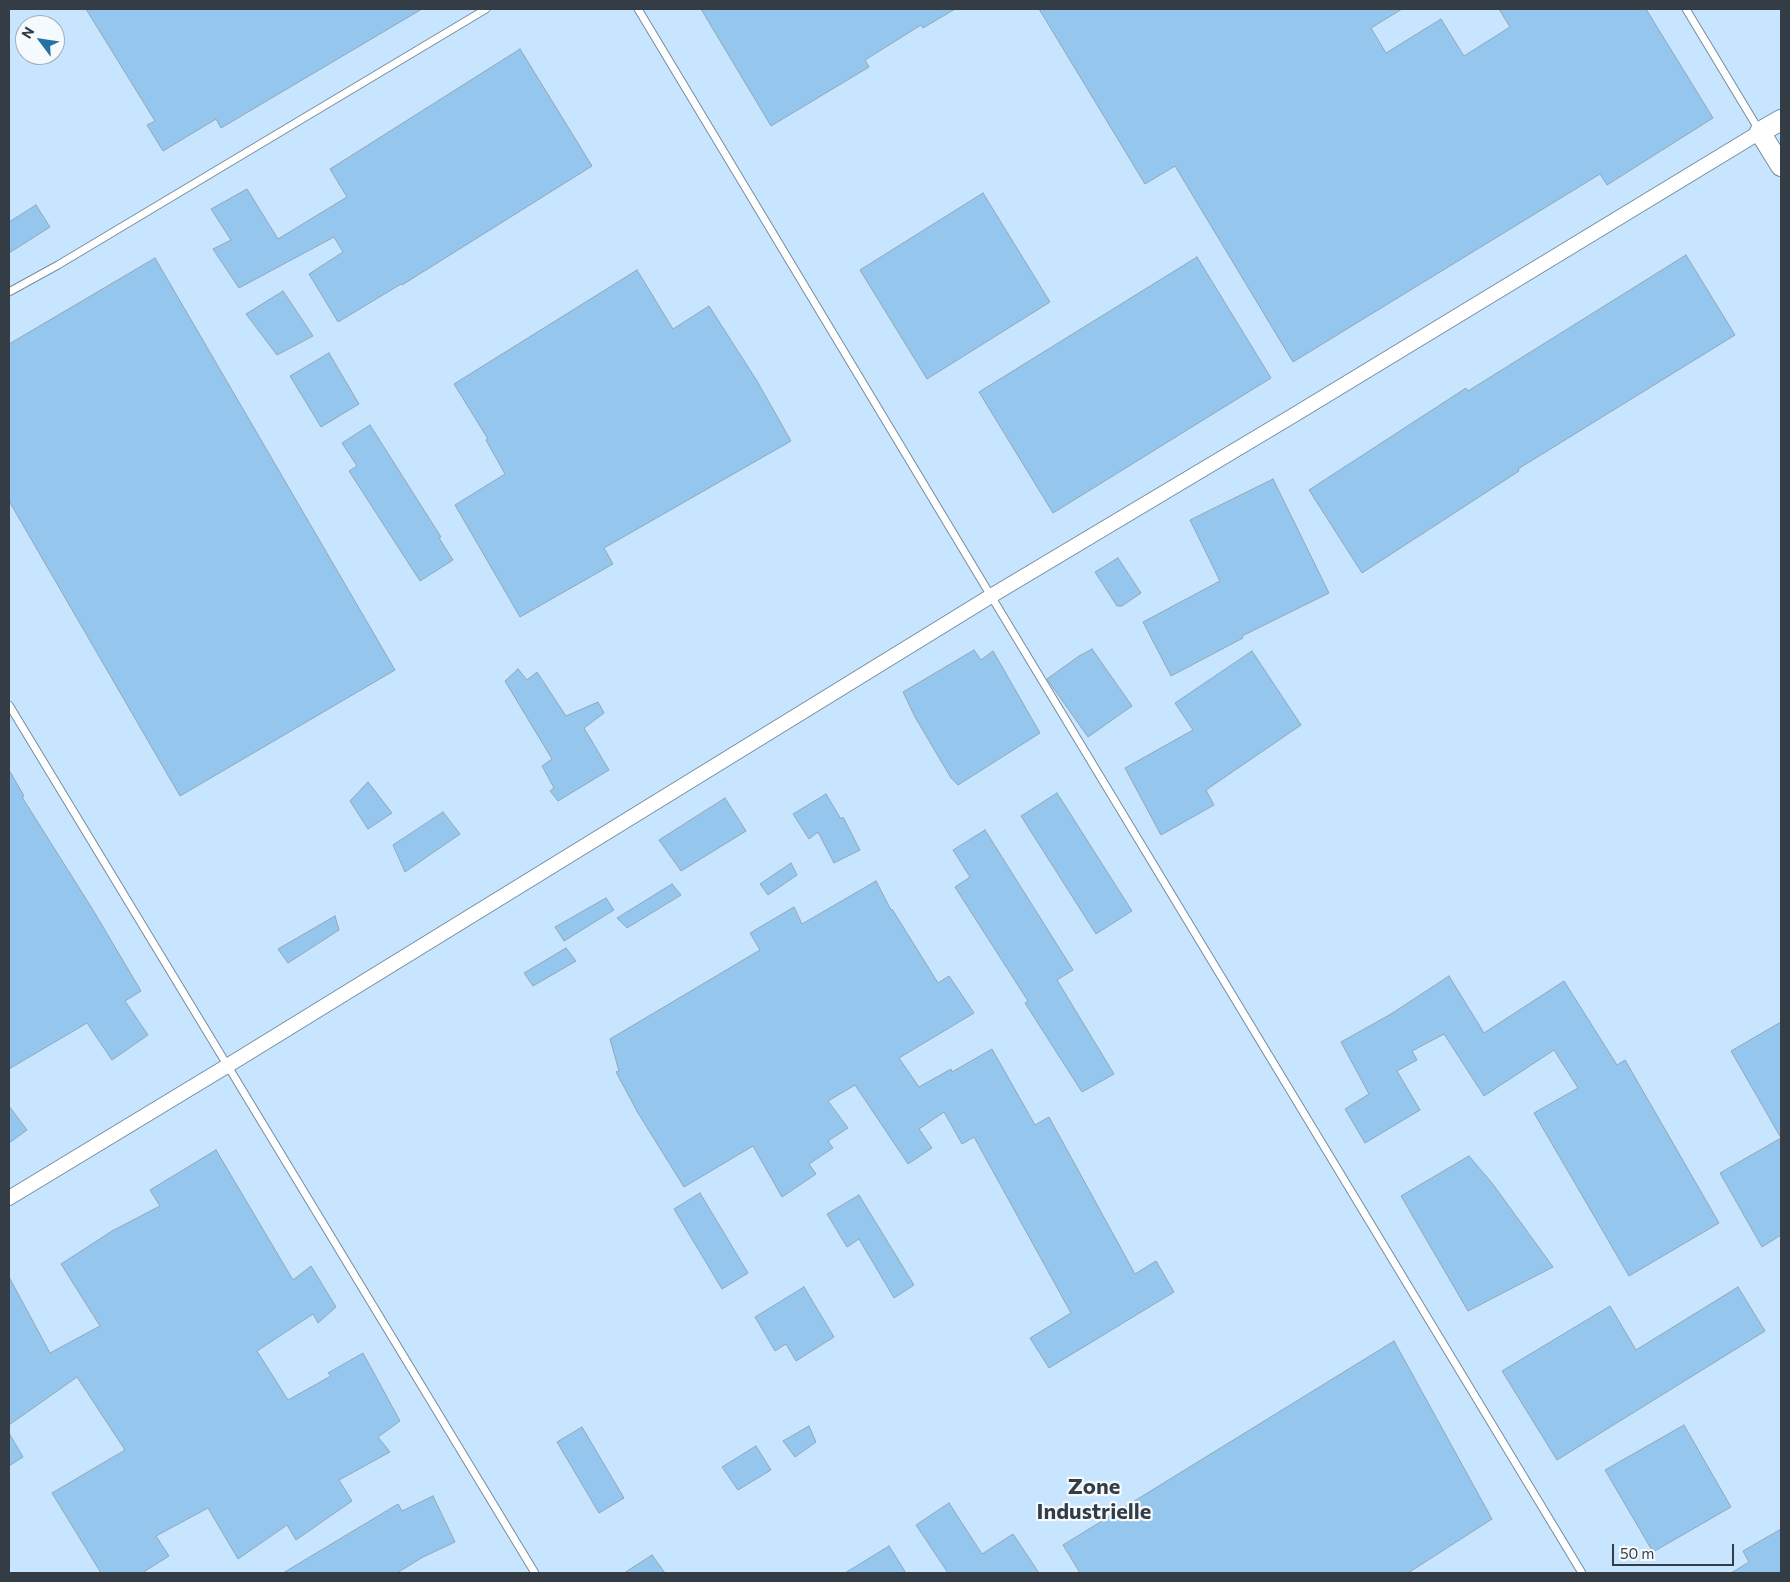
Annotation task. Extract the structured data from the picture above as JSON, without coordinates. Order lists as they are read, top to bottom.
{
  "districts": ["Zone Industrielle"],
  "scale_bar": "50 m",
  "north": "top left"
}
